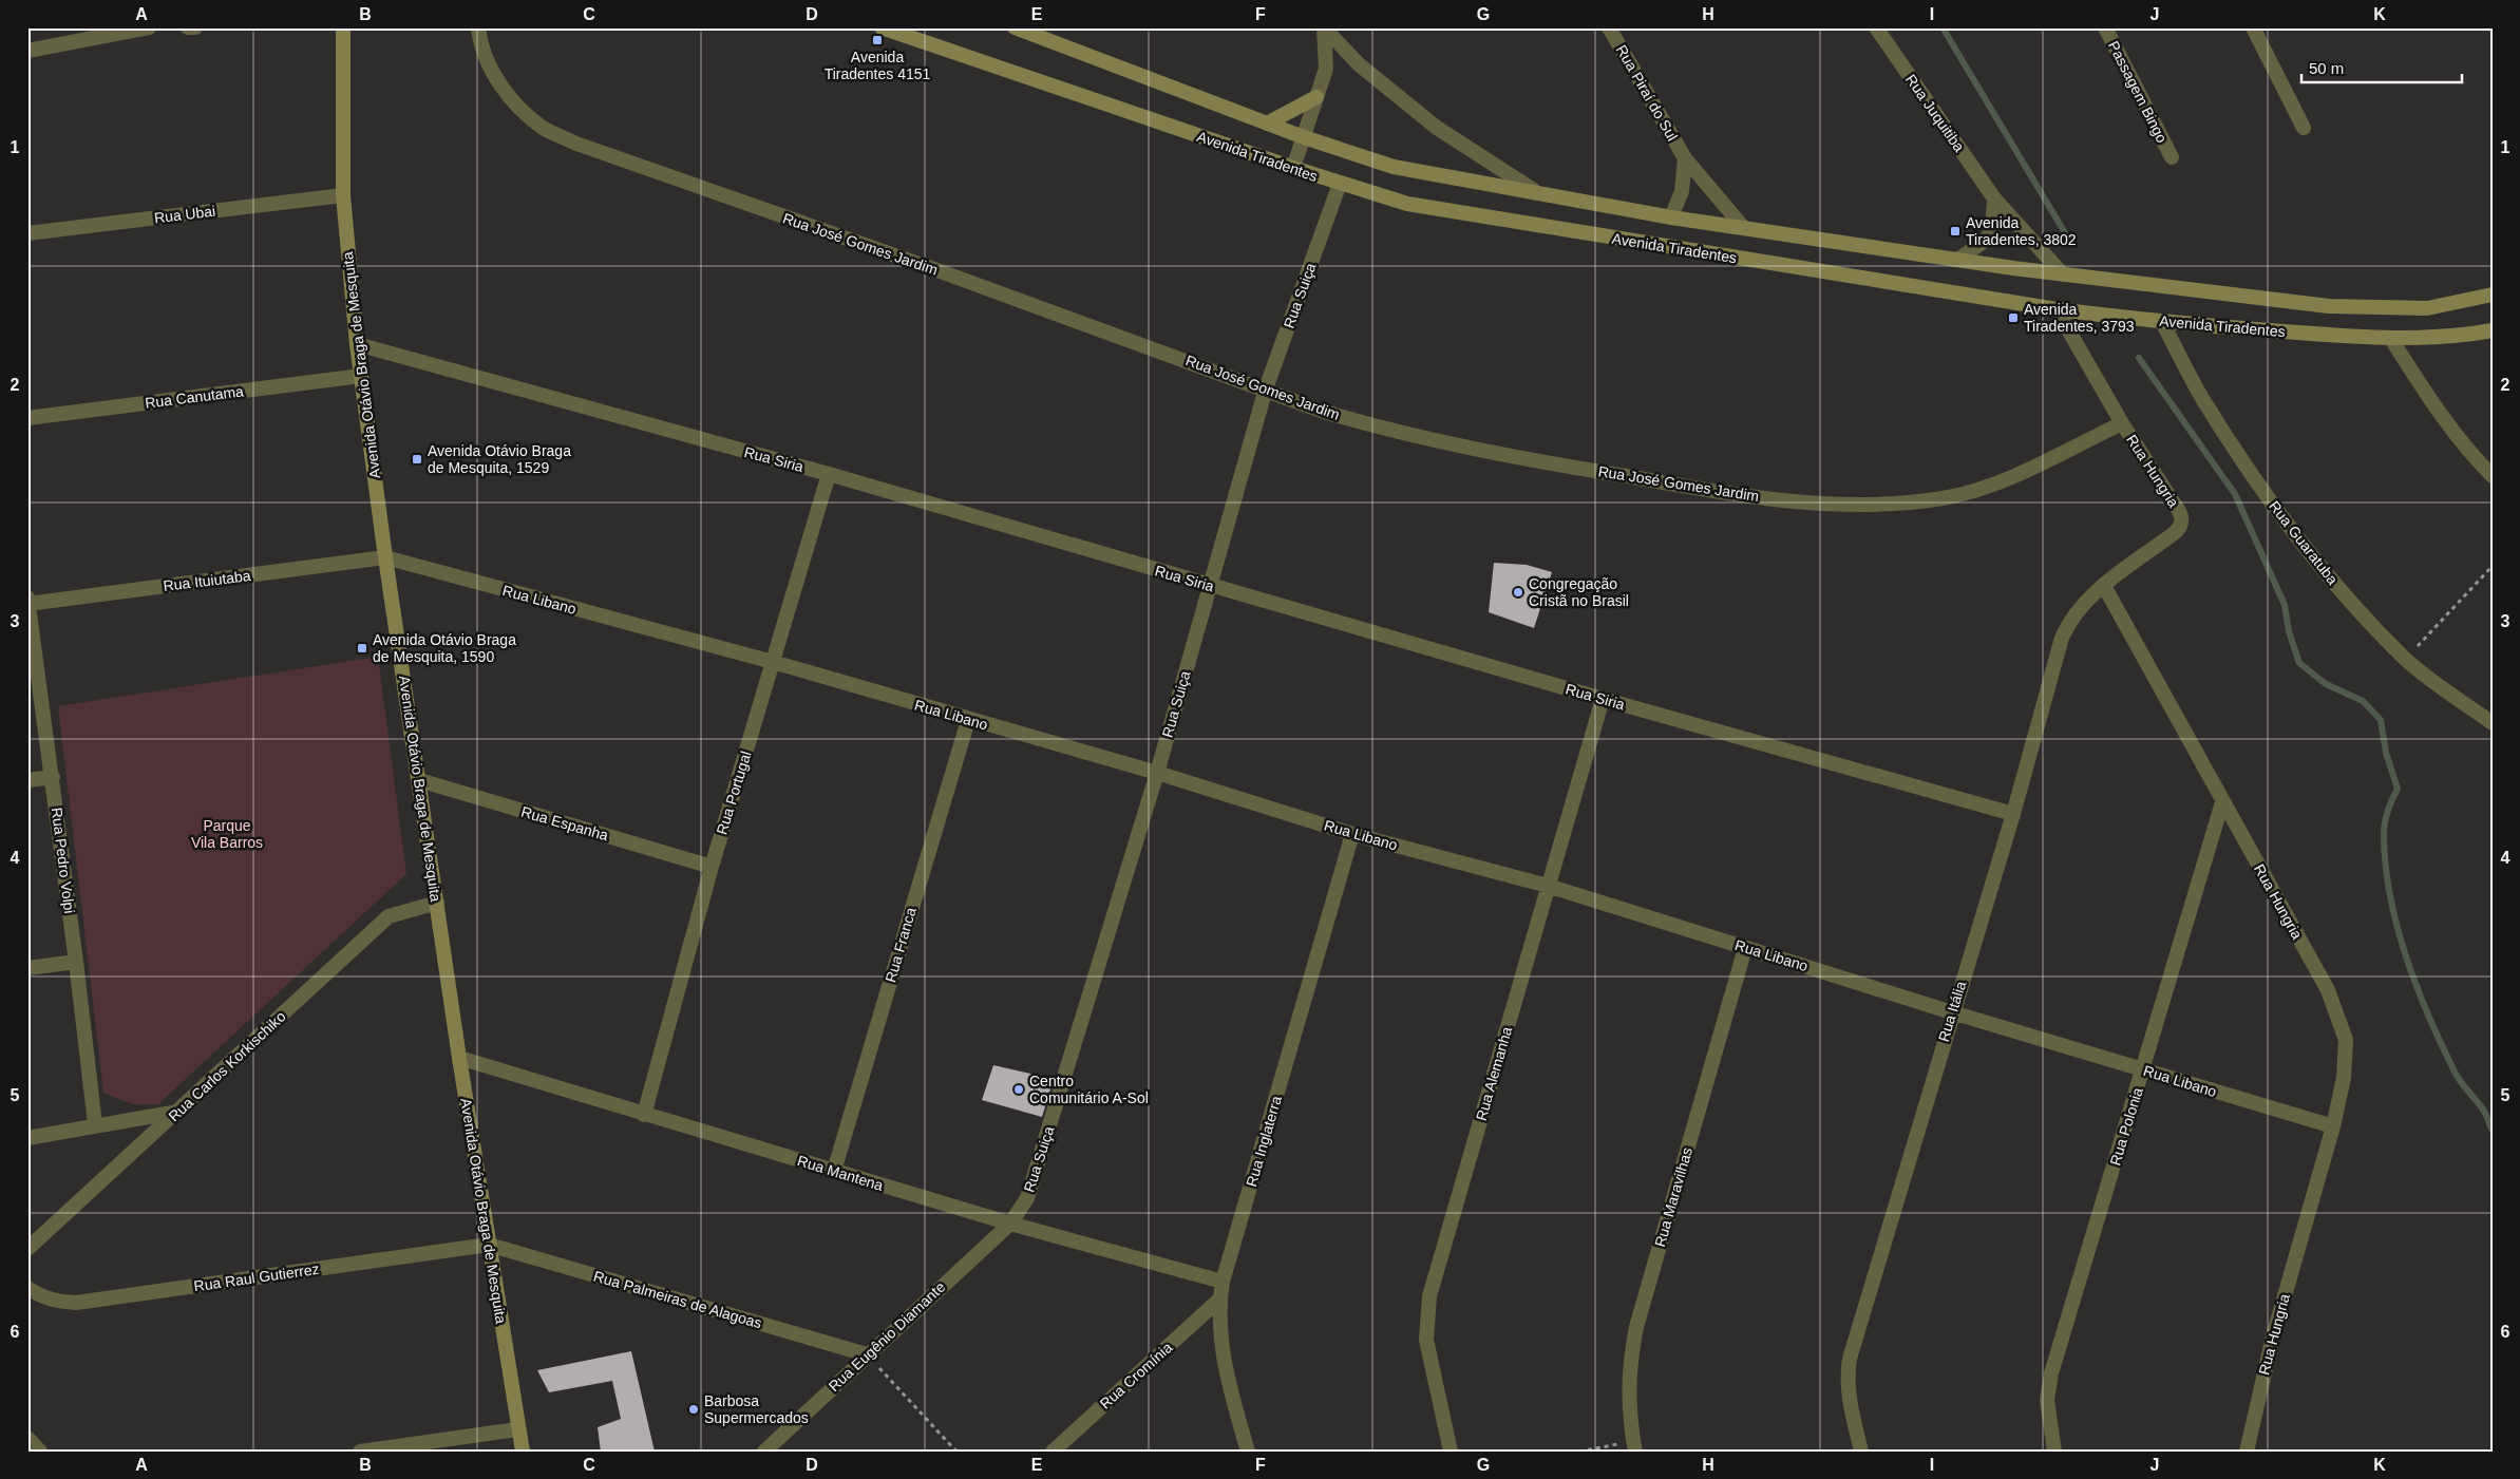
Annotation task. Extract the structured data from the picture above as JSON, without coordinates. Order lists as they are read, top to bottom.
{
  "streets": {
    "main road": ["Avenida Tiradentes", "Avenida Otávio Braga de Mesquita"],
    "street": [
      "Passagem Bingo",
      "Rua Piraí do Sul",
      "Rua Juquitiba",
      "Rua Ubai",
      "Rua José Gomes Jardim",
      "Rua Suiça",
      "Rua Canutama",
      "Rua Siria",
      "Rua Hungria",
      "Rua Guaratuba",
      "Rua Ituiutaba",
      "Rua Libano",
      "Rua Portugal",
      "Rua Espanha",
      "Rua Pedro Volpi",
      "Rua Franca",
      "Rua Itália",
      "Rua Carlos Korkischiko",
      "Rua Alemanha",
      "Rua Polonia",
      "Rua Inglaterra",
      "Rua Mantena",
      "Rua Maravilhas",
      "Rua Raul Gutierrez",
      "Rua Palmeiras de Alagoas",
      "Rua Eugênio Diamante",
      "Rua Cromínia"
    ]
  },
  "crossings": [
    ["Rua Piraí do Sul", "Avenida Tiradentes"],
    ["Rua Juquitiba", "Avenida Tiradentes"],
    ["Avenida Tiradentes", "Rua Suiça"],
    ["Avenida Tiradentes", "Rua Guaratuba"],
    ["Rua Ubai", "Avenida Otávio Braga de Mesquita"],
    ["Rua José Gomes Jardim", "Rua Suiça"],
    ["Rua José Gomes Jardim", "Rua Hungria"],
    ["Rua Suiça", "Rua Siria"],
    ["Rua Suiça", "Rua Libano"],
    ["Rua Suiça", "Rua Mantena"],
    ["Rua Suiça", "Rua Eugênio Diamante"],
    ["Avenida Otávio Braga de Mesquita", "Rua Canutama"],
    ["Avenida Otávio Braga de Mesquita", "Rua Siria"],
    ["Avenida Otávio Braga de Mesquita", "Rua Ituiutaba"],
    ["Avenida Otávio Braga de Mesquita", "Rua Libano"],
    ["Avenida Otávio Braga de Mesquita", "Rua Espanha"],
    ["Avenida Otávio Braga de Mesquita", "Rua Carlos Korkischiko"],
    ["Avenida Otávio Braga de Mesquita", "Rua Mantena"],
    ["Avenida Otávio Braga de Mesquita", "Rua Raul Gutierrez"],
    ["Avenida Otávio Braga de Mesquita", "Rua Palmeiras de Alagoas"],
    ["Rua Siria", "Rua Portugal"],
    ["Rua Siria", "Rua Itália"],
    ["Rua Siria", "Rua Alemanha"],
    ["Rua Hungria", "Rua Libano"],
    ["Rua Hungria", "Rua Itália"],
    ["Rua Hungria", "Rua Polonia"],
    ["Rua Ituiutaba", "Rua Libano"],
    ["Rua Ituiutaba", "Rua Pedro Volpi"],
    ["Rua Libano", "Rua Portugal"],
    ["Rua Libano", "Rua Franca"],
    ["Rua Libano", "Rua Itália"],
    ["Rua Libano", "Rua Alemanha"],
    ["Rua Libano", "Rua Polonia"],
    ["Rua Libano", "Rua Inglaterra"],
    ["Rua Libano", "Rua Maravilhas"],
    ["Rua Portugal", "Rua Espanha"],
    ["Rua Portugal", "Rua Mantena"],
    ["Rua Franca", "Rua Mantena"],
    ["Rua Inglaterra", "Rua Mantena"],
    ["Rua Inglaterra", "Rua Cromínia"],
    ["Rua Mantena", "Rua Eugênio Diamante"],
    ["Rua Raul Gutierrez", "Rua Palmeiras de Alagoas"],
    ["Rua Palmeiras de Alagoas", "Rua Eugênio Diamante"]
  ],
  "parks": ["Parque Vila Barros"],
  "places": {
    "transit": [
      "Avenida Tiradentes 4151",
      "Avenida Tiradentes, 3802",
      "Avenida Tiradentes, 3793",
      "Avenida Otávio Braga de Mesquita, 1529",
      "Avenida Otávio Braga de Mesquita, 1590"
    ],
    "other": ["Congregação Cristã no Brasil", "Centro Comunitário A-Sol", "Barbosa Supermercados"]
  },
  "scale_bar": "50 m",
  "grid": {
    "columns": [
      "A",
      "B",
      "C",
      "D",
      "E",
      "F",
      "G",
      "H",
      "I",
      "J",
      "K"
    ],
    "rows": [
      "1",
      "2",
      "3",
      "4",
      "5",
      "6"
    ]
  }
}
